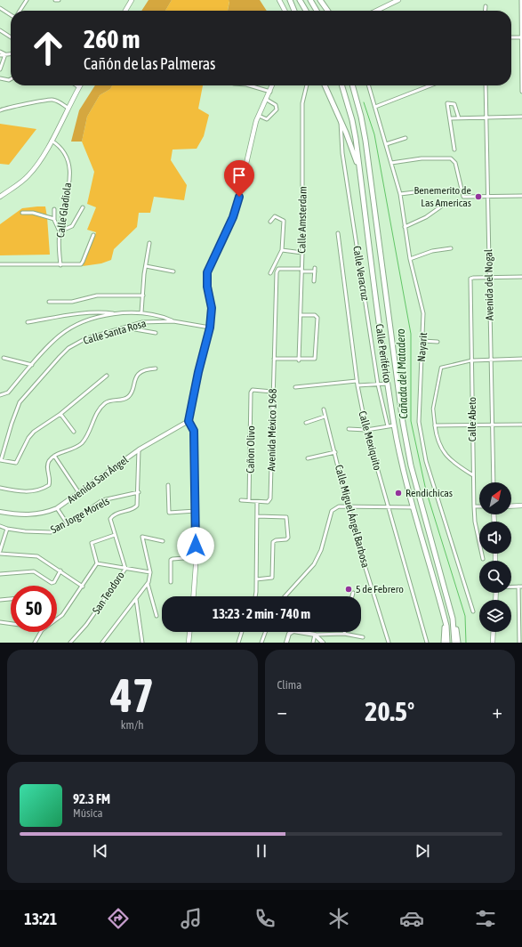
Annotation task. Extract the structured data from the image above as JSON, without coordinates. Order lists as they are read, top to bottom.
{
  "streets": {
    "highway": ["Calle Periférico"],
    "street": [
      "Calle Gladiola",
      "Calle Amsterdam",
      "Calle Veracruz",
      "Avenida del Nogal",
      "Calle Santa Rosa",
      "Nayarit",
      "Calle Abeto",
      "Avenida México 1968",
      "Calle Mexiquito",
      "Cañon Olivo",
      "Avenida San Ángel",
      "San Jorge Morels",
      "Calle Miguel Ángel Barbosa",
      "San Teodoro"
    ]
  },
  "crossings": [
    ["Calle Amsterdam", "Avenida México 1968"],
    ["Avenida del Nogal", "Calle Abeto"],
    ["Avenida México 1968", "Cañon Olivo"],
    ["San Jorge Morels", "San Teodoro"]
  ],
  "water": ["Cañada del Matadero"],
  "places": ["Benemerito de Las Americas", "Rendichicas", "5 de Febrero"],
  "north": "top right",
  "page": {
    "turn": ["260 m", "Cañón de las Palmeras"],
    "limit": "50",
    "trip": "13:23 · 2 min · 740 m",
    "tile": [
      ["47", "km/h"],
      "Clima"
    ],
    "heat": ["−", "20.5°", "+"],
    "song": ["92.3 FM", "Música"],
    "tabs": "13:21"
  }
}
